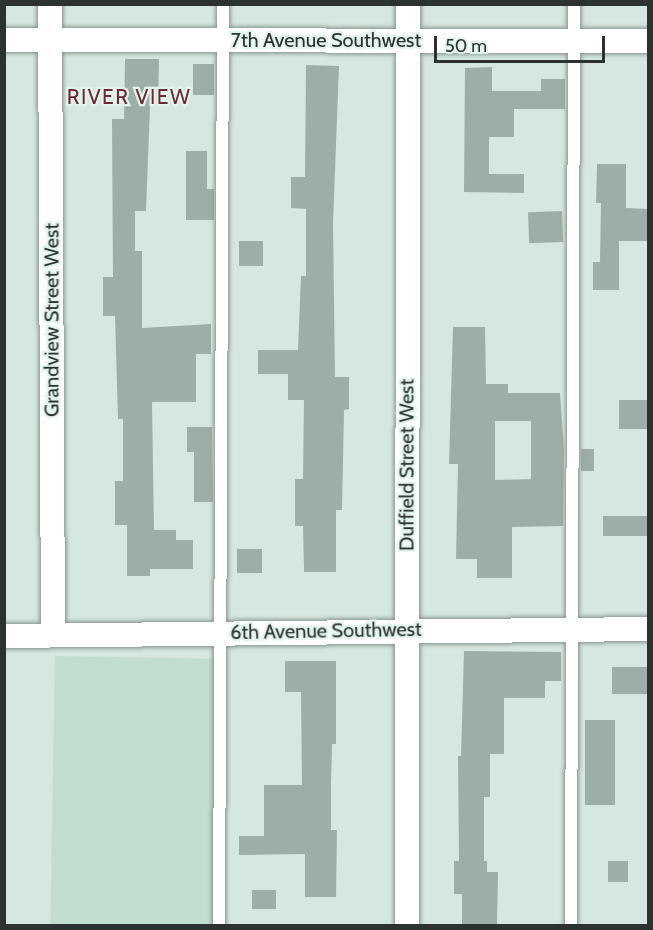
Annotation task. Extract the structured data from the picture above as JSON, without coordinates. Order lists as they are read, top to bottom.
{
  "streets": {
    "street": [
      "7th Avenue Southwest",
      "Grandview Street West",
      "Duffield Street West",
      "6th Avenue Southwest"
    ]
  },
  "crossings": [
    ["7th Avenue Southwest", "Grandview Street West"],
    ["7th Avenue Southwest", "Duffield Street West"],
    ["Grandview Street West", "6th Avenue Southwest"],
    ["Duffield Street West", "6th Avenue Southwest"]
  ],
  "districts": ["RIVER VIEW"],
  "scale_bar": "50 m"
}
